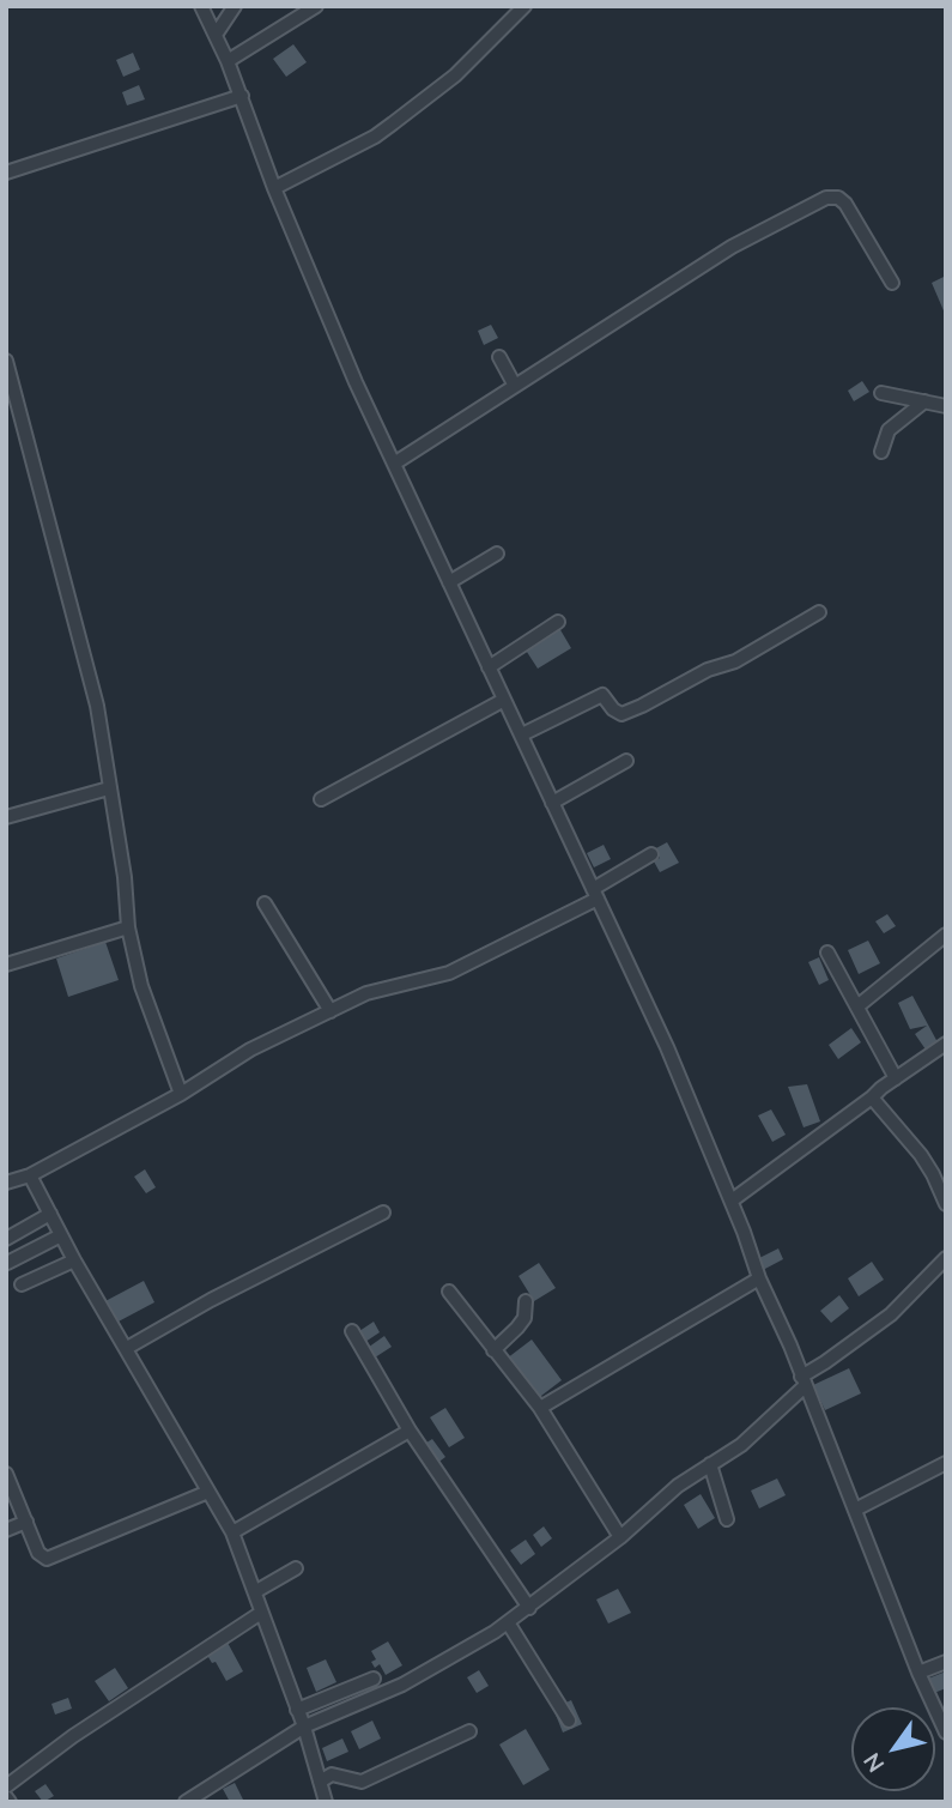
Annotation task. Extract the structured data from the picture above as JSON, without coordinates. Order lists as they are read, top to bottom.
{
  "north": "bottom left"
}
